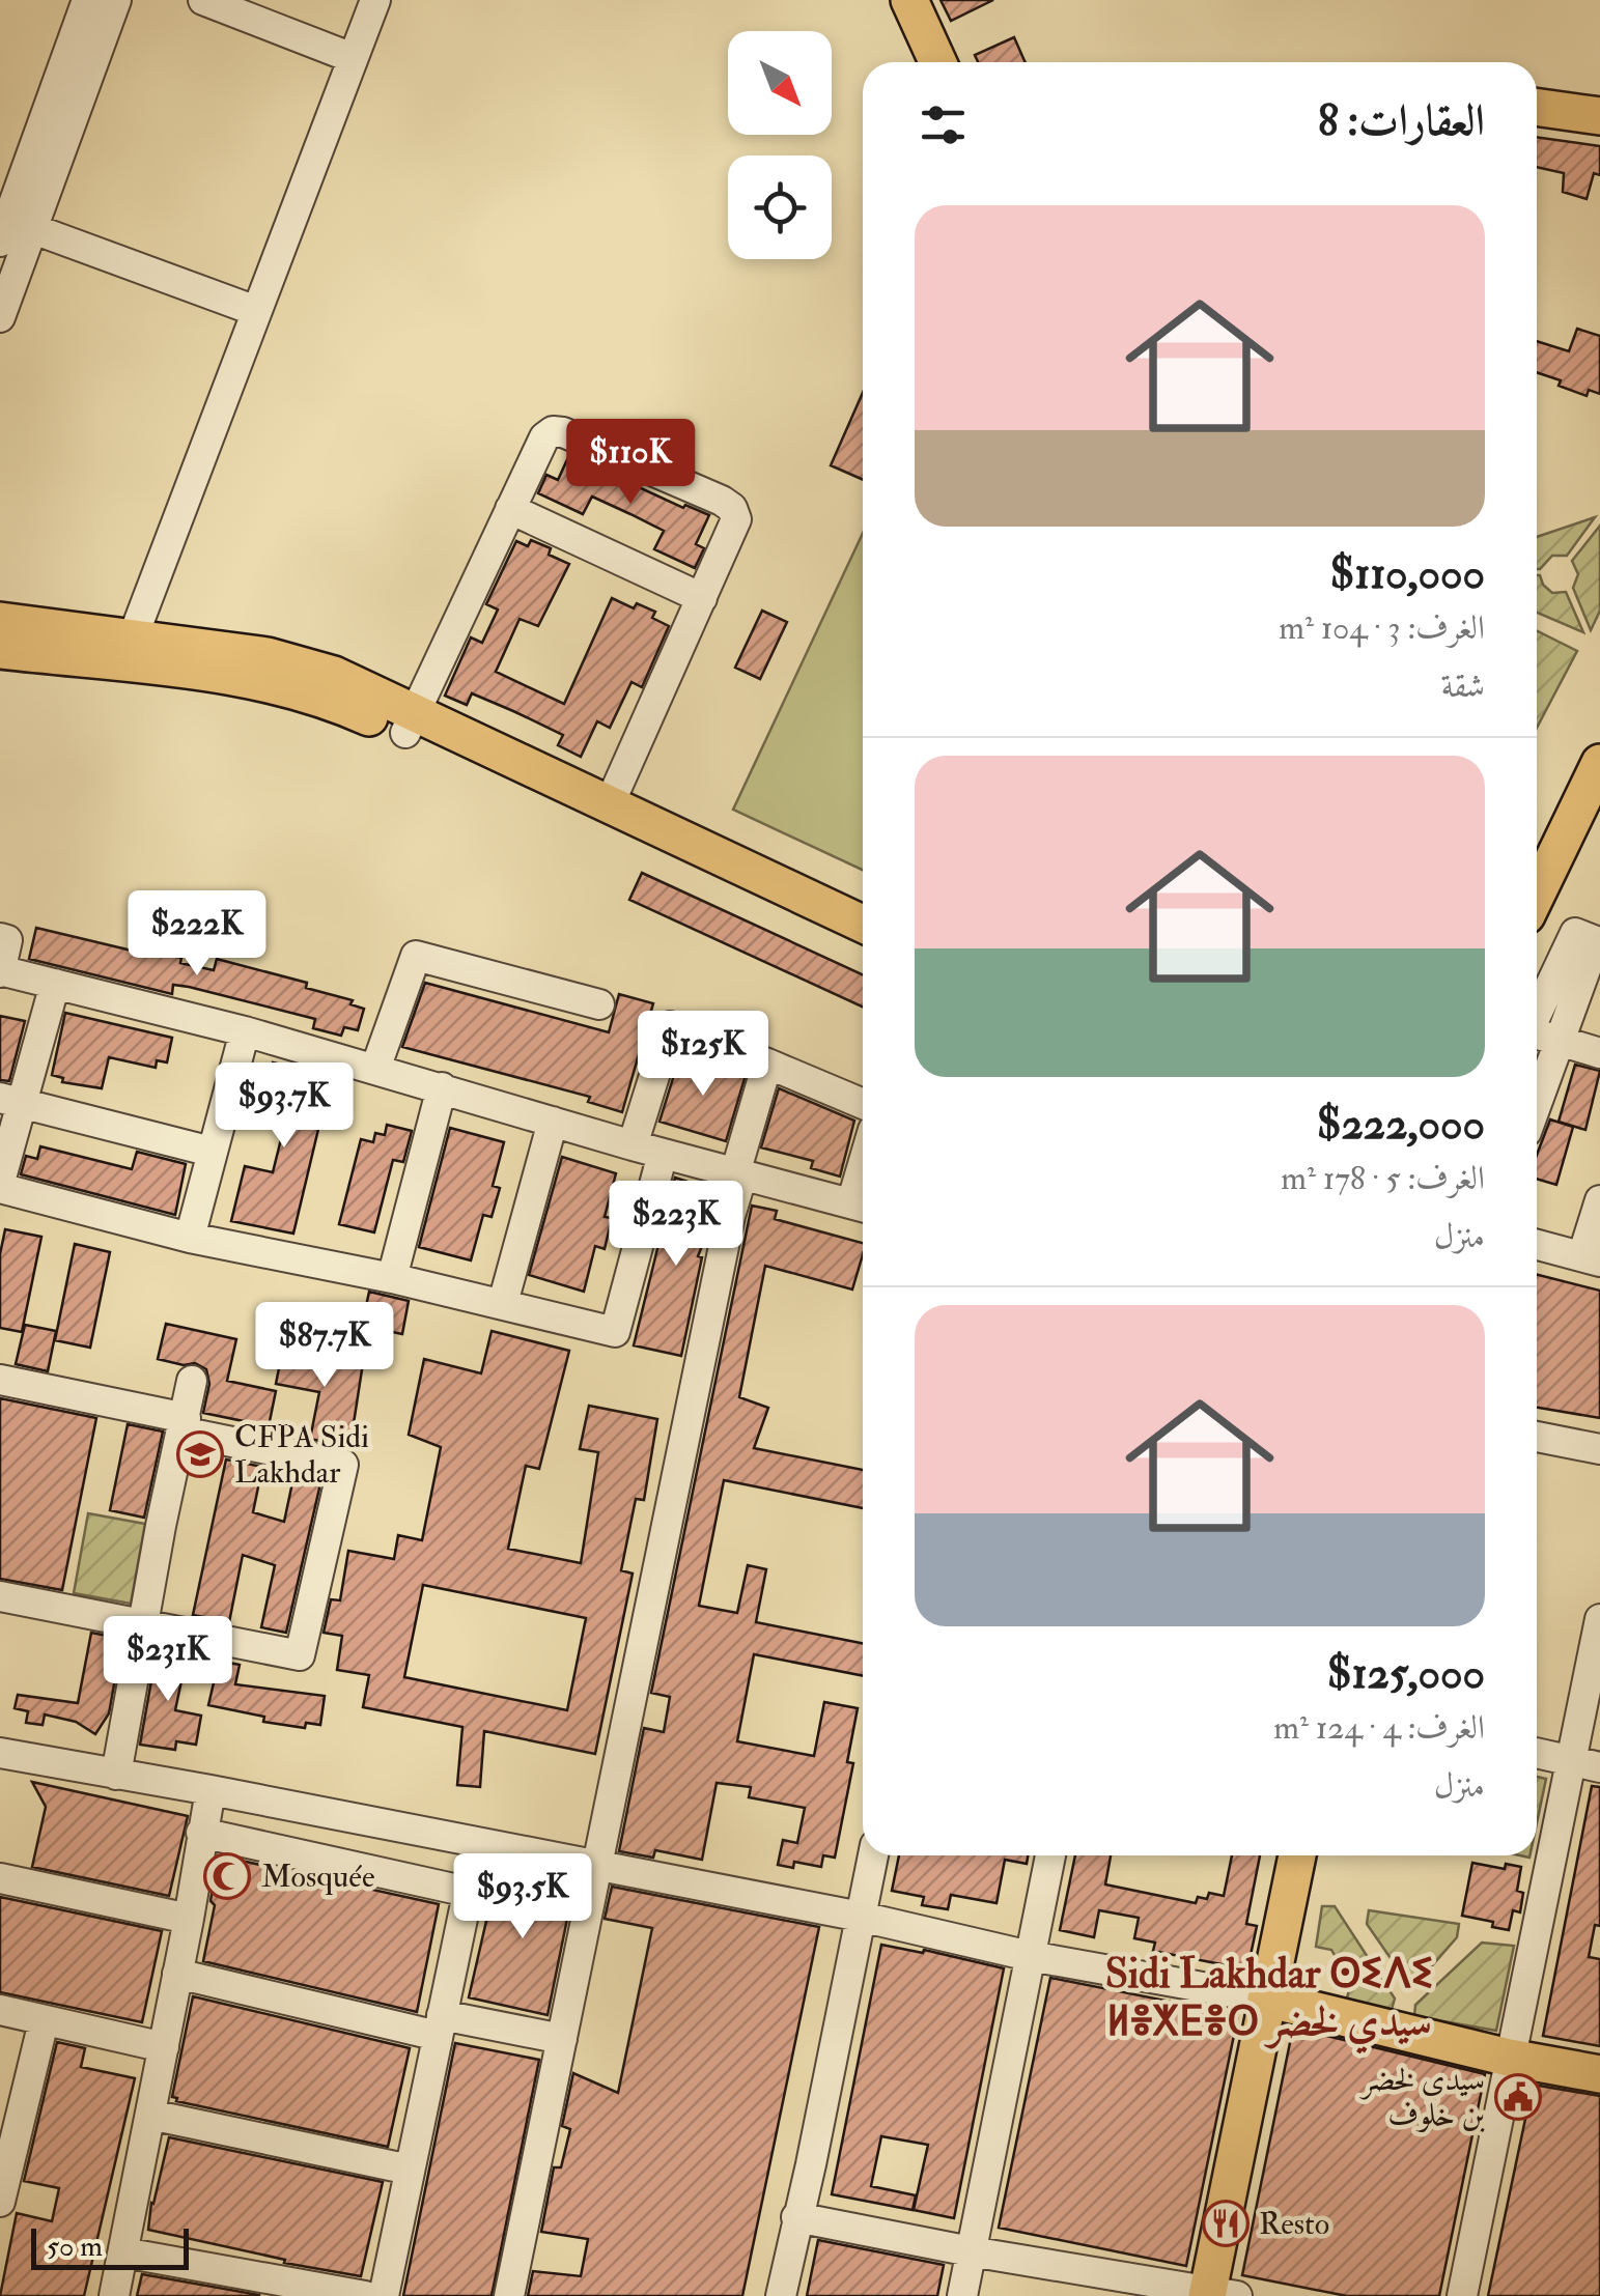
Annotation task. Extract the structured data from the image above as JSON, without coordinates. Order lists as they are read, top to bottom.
{
  "districts": ["Sidi Lakhdar ⵙⵉⴷⵉ ⵍⴻⵅⴹⴻⵔ سيدي لخضر"],
  "places": {
    "school or university": ["CFPA Sidi Lakhdar"],
    "mosque": ["Mosquée"],
    "public building": ["سيدي لخضر بن خلوف"],
    "restaurant": ["Resto"]
  },
  "scale_bar": "50 m",
  "north": "bottom right",
  "page": {
    "heading": "العقارات: 8",
    "list": [
      {
        "name": "$110,000",
        "note": "الغرف: 3 · 104 m² · شقة"
      },
      {
        "name": "$222,000",
        "note": "الغرف: 5 · 178 m² · منزل"
      },
      {
        "name": "$125,000",
        "note": "الغرف: 4 · 124 m² · منزل"
      }
    ],
    "price": [
      "$110K",
      "$222K",
      "$125K",
      "$93.7K",
      "$223K",
      "$87.7K",
      "$231K",
      "$93.5K"
    ],
    "scale": "50 m"
  }
}
